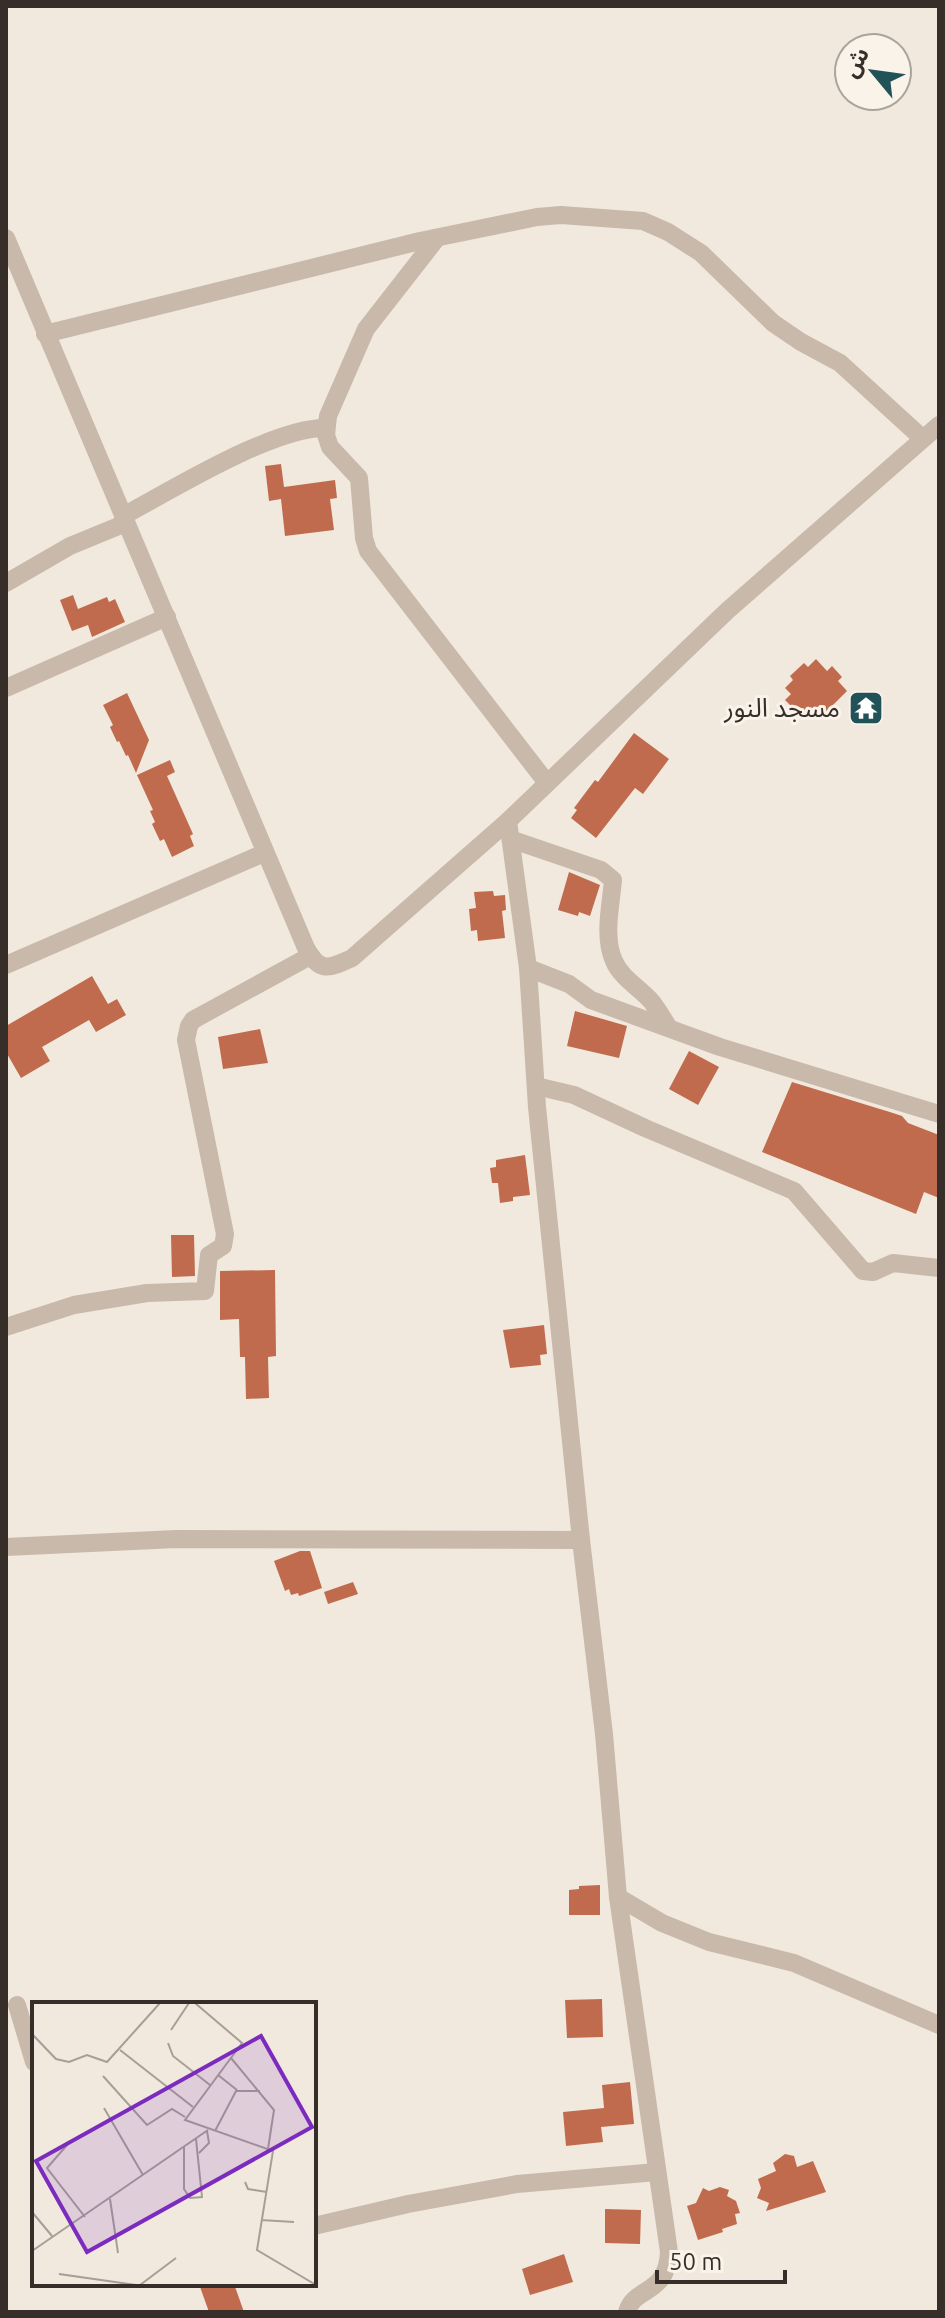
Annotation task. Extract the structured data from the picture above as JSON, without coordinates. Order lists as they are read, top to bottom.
{
  "places": {
    "temple": ["مسجد النور"]
  },
  "scale_bar": "50 m",
  "north": "top left"
}
